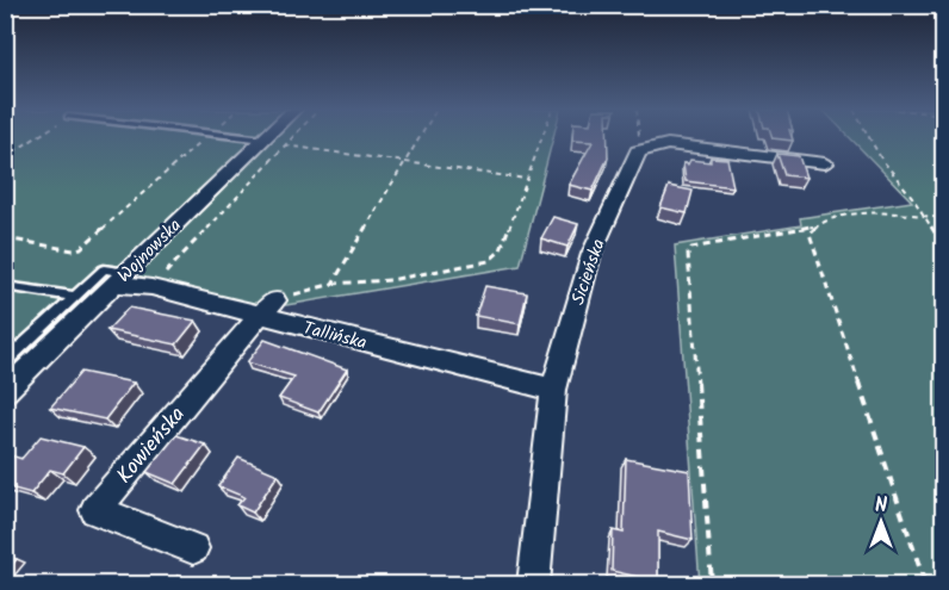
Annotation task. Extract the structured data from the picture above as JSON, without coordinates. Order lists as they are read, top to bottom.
{
  "streets": {
    "street": [
      "Wojnowska",
      "Sicieńska",
      "Tallińska",
      "Kowieńska"
    ]
  },
  "crossings": [
    ["Wojnowska", "Tallińska"],
    ["Sicieńska", "Tallińska"],
    ["Tallińska", "Kowieńska"]
  ],
  "north": "top"
}
